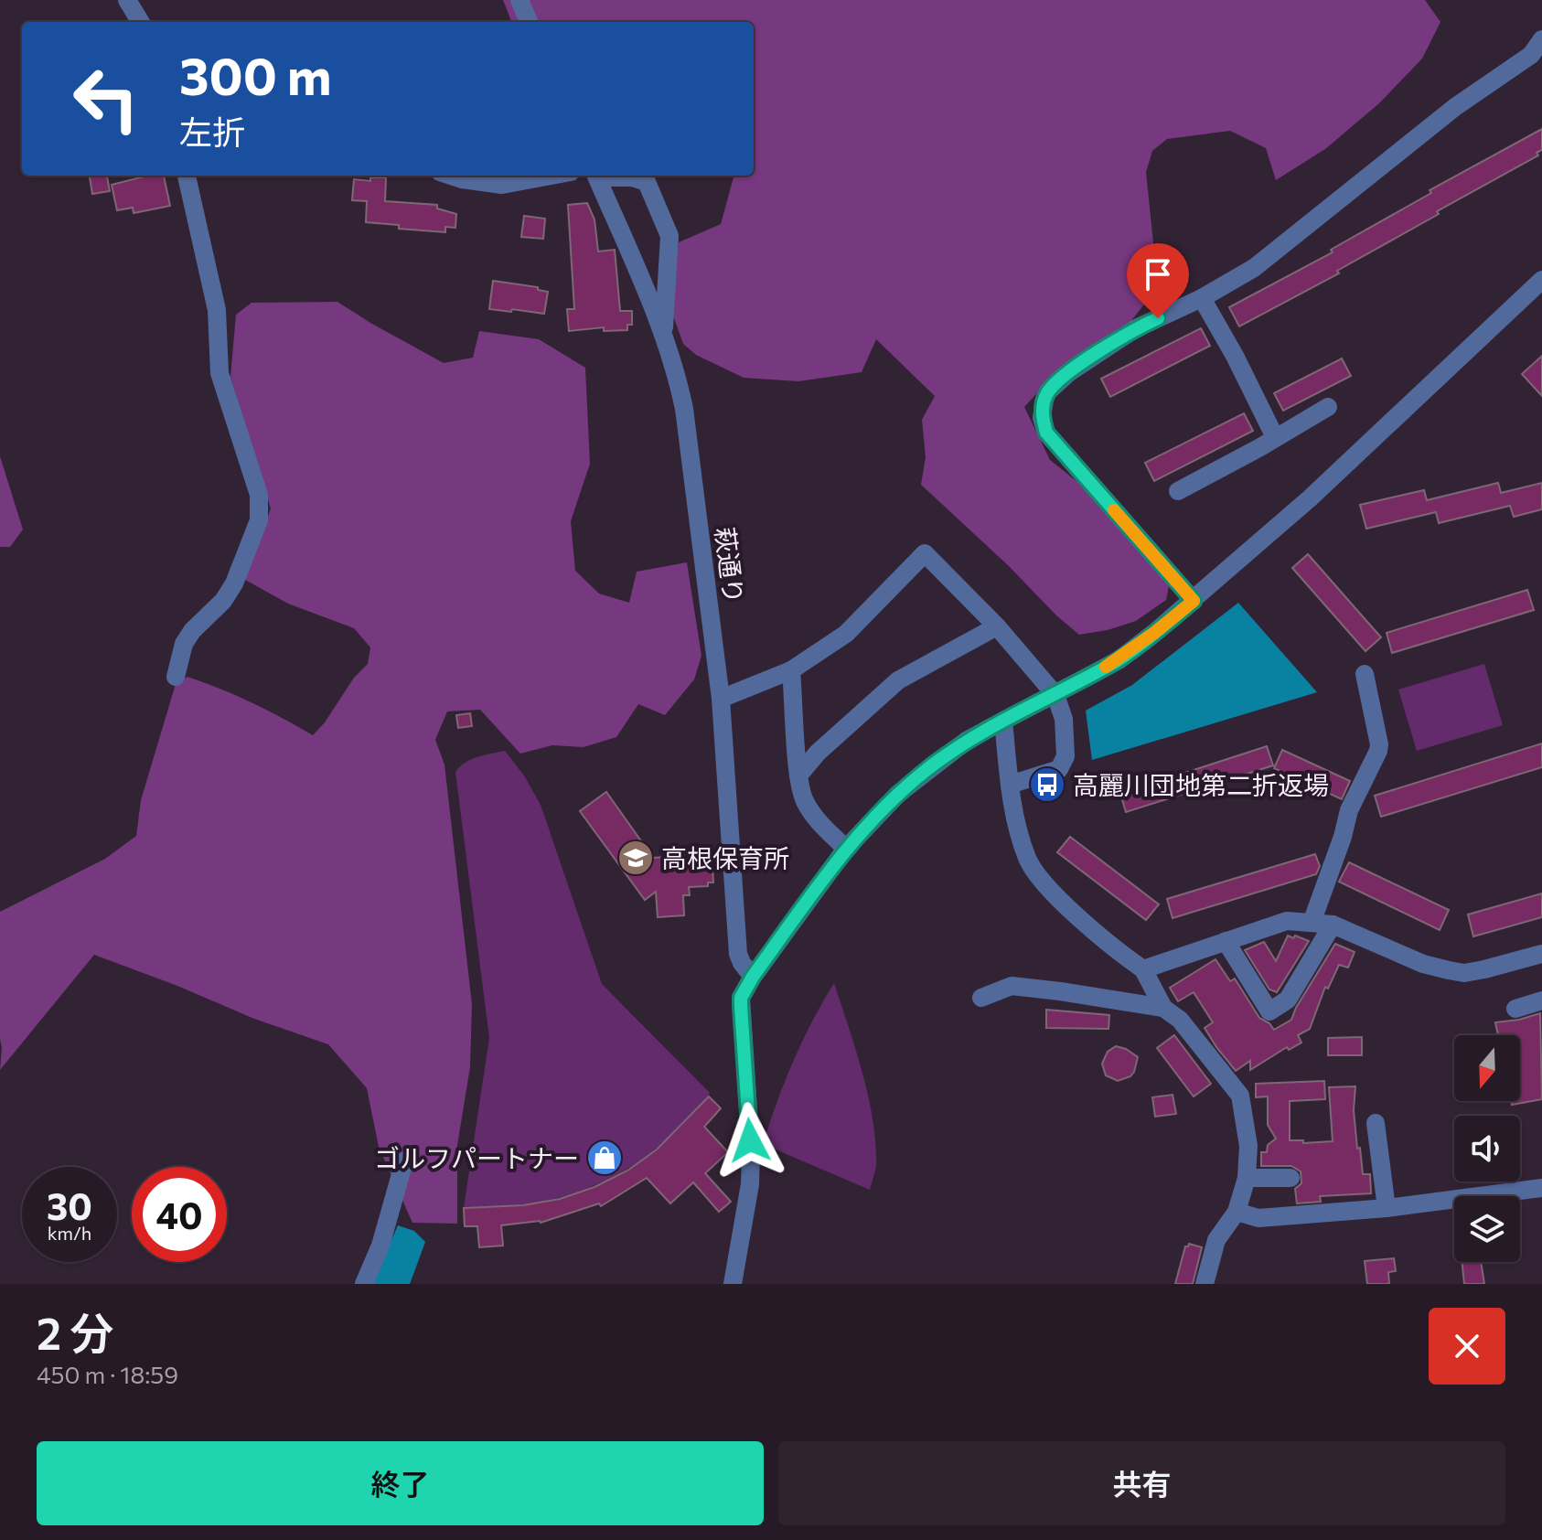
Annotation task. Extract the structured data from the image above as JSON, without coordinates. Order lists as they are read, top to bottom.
{
  "streets": {
    "street": ["萩通り"]
  },
  "places": {
    "bus stop": ["高麗川団地第二折返場"],
    "school or university": ["高根保育所"],
    "shop": ["ゴルフパートナー"]
  },
  "north": "bottom",
  "page": {
    "turn": ["300 m", "左折"],
    "speed": "30 km/h",
    "limit": "40",
    "heading": ["2 分", "450 m · 18:59"],
    "buttons": ["終了", "共有"]
  }
}
